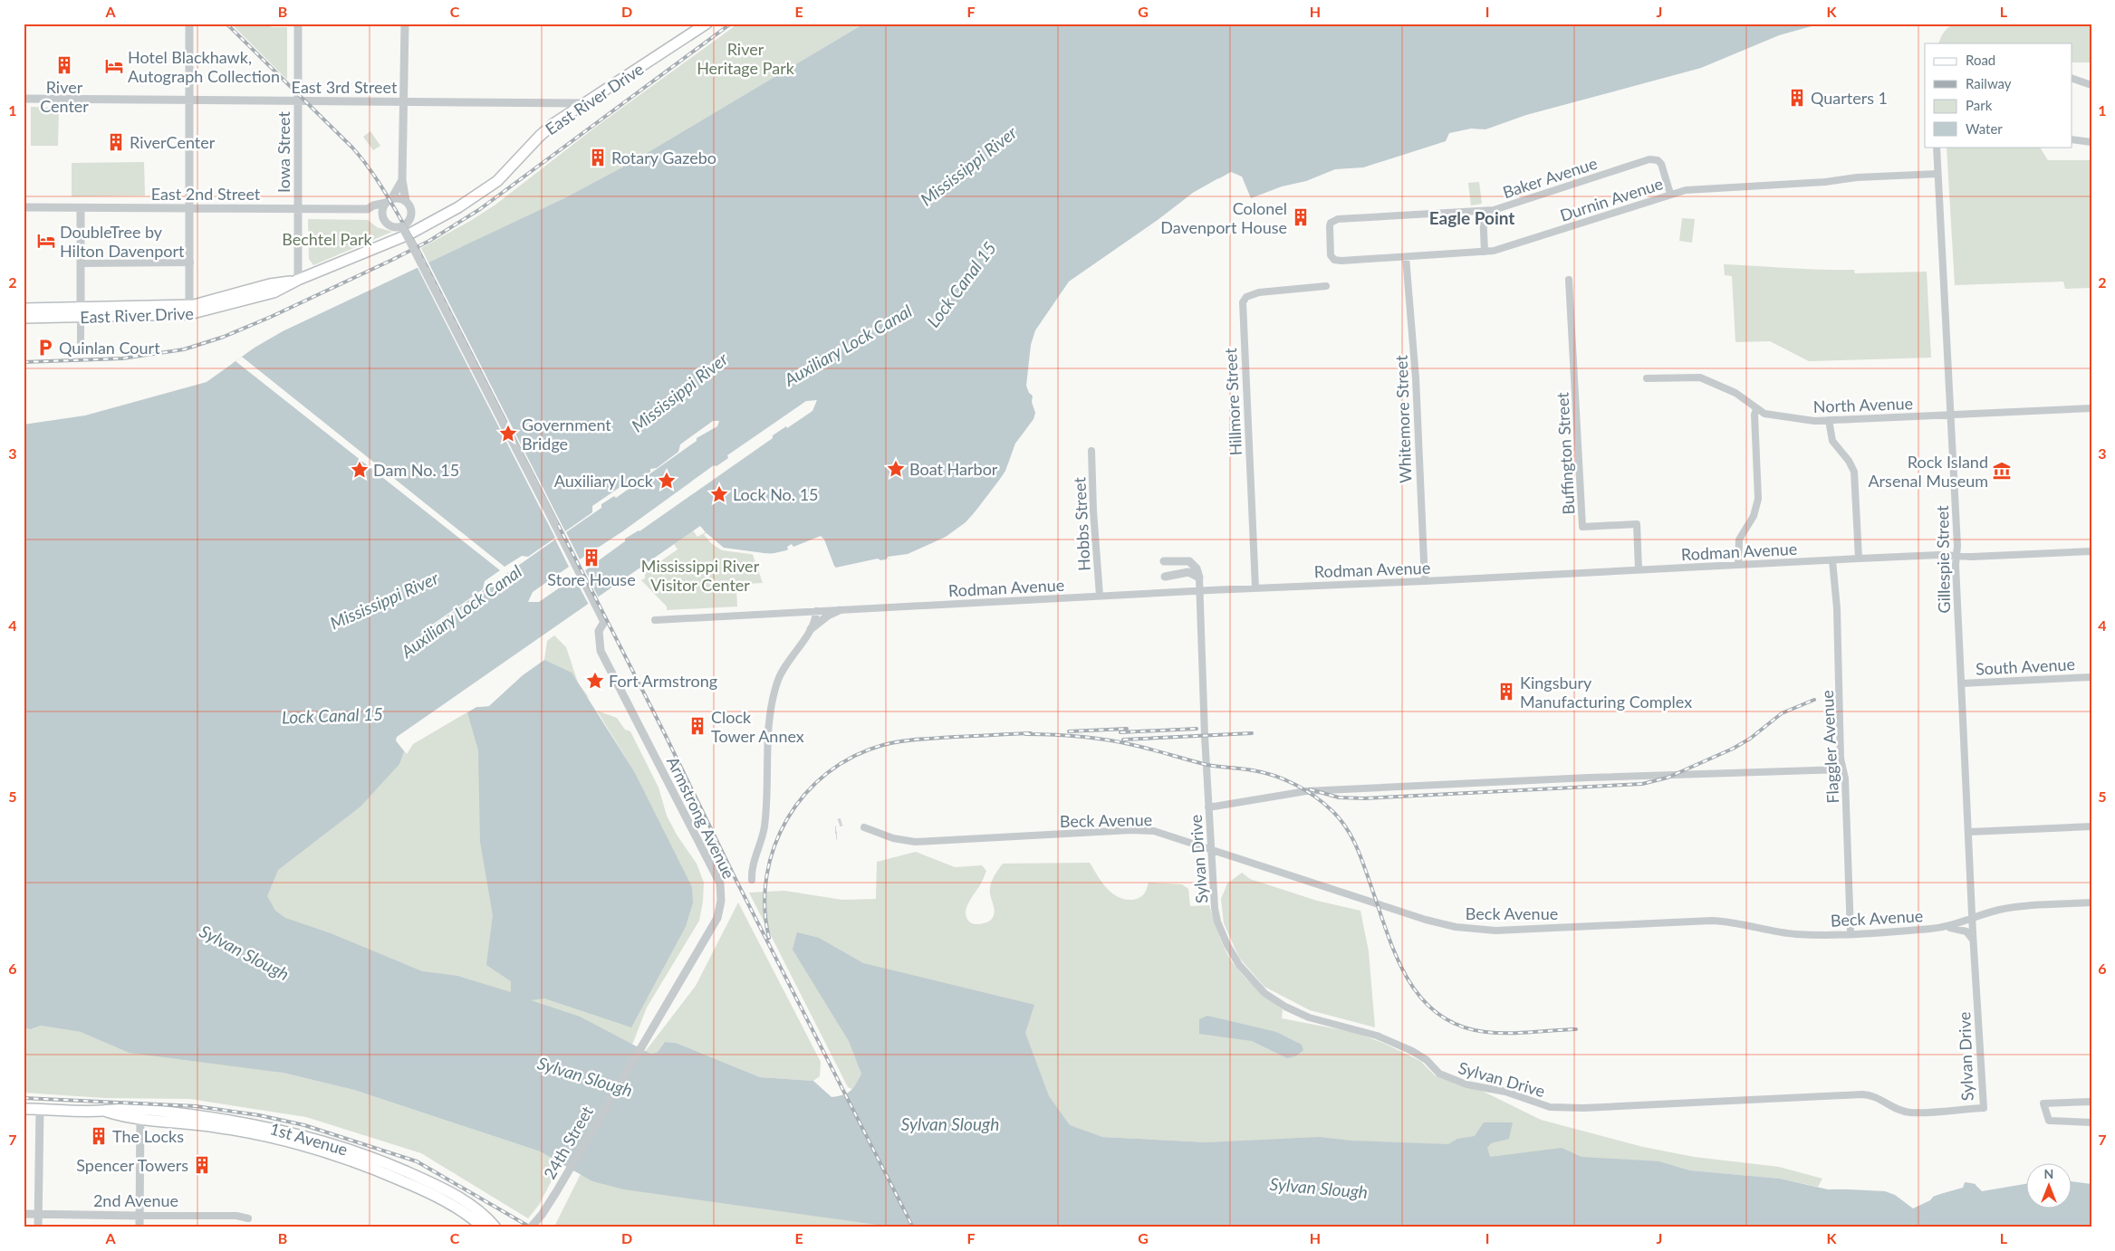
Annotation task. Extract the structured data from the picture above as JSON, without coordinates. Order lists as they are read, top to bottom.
{
  "streets": {
    "main road": ["East River Drive", "1st Avenue"],
    "street": [
      "East 3rd Street",
      "Iowa Street",
      "Baker Avenue",
      "East 2nd Street",
      "Durnin Avenue",
      "Hillmore Street",
      "North Avenue",
      "Whitemore Street",
      "Buffington Street",
      "Hobbs Street",
      "Rodman Avenue",
      "Gillespie Street",
      "South Avenue",
      "Flaggler Avenue",
      "Armstrong Avenue",
      "Beck Avenue",
      "Sylvan Drive",
      "24th Street",
      "2nd Avenue"
    ]
  },
  "crossings": [
    ["East 3rd Street", "East River Drive"],
    ["East 3rd Street", "Iowa Street"],
    ["East River Drive", "Iowa Street"],
    ["Iowa Street", "East 2nd Street"],
    ["Baker Avenue", "Durnin Avenue"],
    ["East 2nd Street", "Armstrong Avenue"],
    ["Durnin Avenue", "Whitemore Street"],
    ["Durnin Avenue", "Gillespie Street"],
    ["Hillmore Street", "Rodman Avenue"],
    ["North Avenue", "Gillespie Street"],
    ["Whitemore Street", "Rodman Avenue"],
    ["Buffington Street", "Rodman Avenue"],
    ["Hobbs Street", "Rodman Avenue"],
    ["Rodman Avenue", "Gillespie Street"],
    ["Rodman Avenue", "Flaggler Avenue"],
    ["Rodman Avenue", "Sylvan Drive"],
    ["Gillespie Street", "South Avenue"],
    ["Gillespie Street", "Beck Avenue"],
    ["Gillespie Street", "Sylvan Drive"],
    ["Flaggler Avenue", "Beck Avenue"],
    ["Armstrong Avenue", "24th Street"],
    ["Beck Avenue", "Sylvan Drive"]
  ],
  "districts": ["Eagle Point"],
  "water": [
    "Mississippi River",
    "Lock Canal 15",
    "Auxiliary Lock Canal",
    "Sylvan Slough"
  ],
  "parks": ["River Heritage Park", "Bechtel Park", "Mississippi River Visitor Center"],
  "places": {
    "building": [
      "River Center",
      "Quarters 1",
      "RiverCenter",
      "Rotary Gazebo",
      "Colonel Davenport House",
      "Store House",
      "Kingsbury Manufacturing Complex",
      "Clock Tower Annex",
      "The Locks",
      "Spencer Towers"
    ],
    "hotel": ["Hotel Blackhawk, Autograph Collection", "DoubleTree by Hilton Davenport"],
    "parking": ["Quinlan Court"],
    "place": [
      "Government Bridge",
      "Boat Harbor",
      "Dam No. 15",
      "Auxiliary Lock",
      "Lock No. 15",
      "Fort Armstrong"
    ],
    "museum": ["Rock Island Arsenal Museum"]
  },
  "legend": [
    "Road",
    "Railway",
    "Park",
    "Water"
  ],
  "north": "top",
  "grid": {
    "columns": [
      "A",
      "B",
      "C",
      "D",
      "E",
      "F",
      "G",
      "H",
      "I",
      "J",
      "K",
      "L"
    ],
    "rows": [
      "1",
      "2",
      "3",
      "4",
      "5",
      "6",
      "7"
    ]
  }
}
